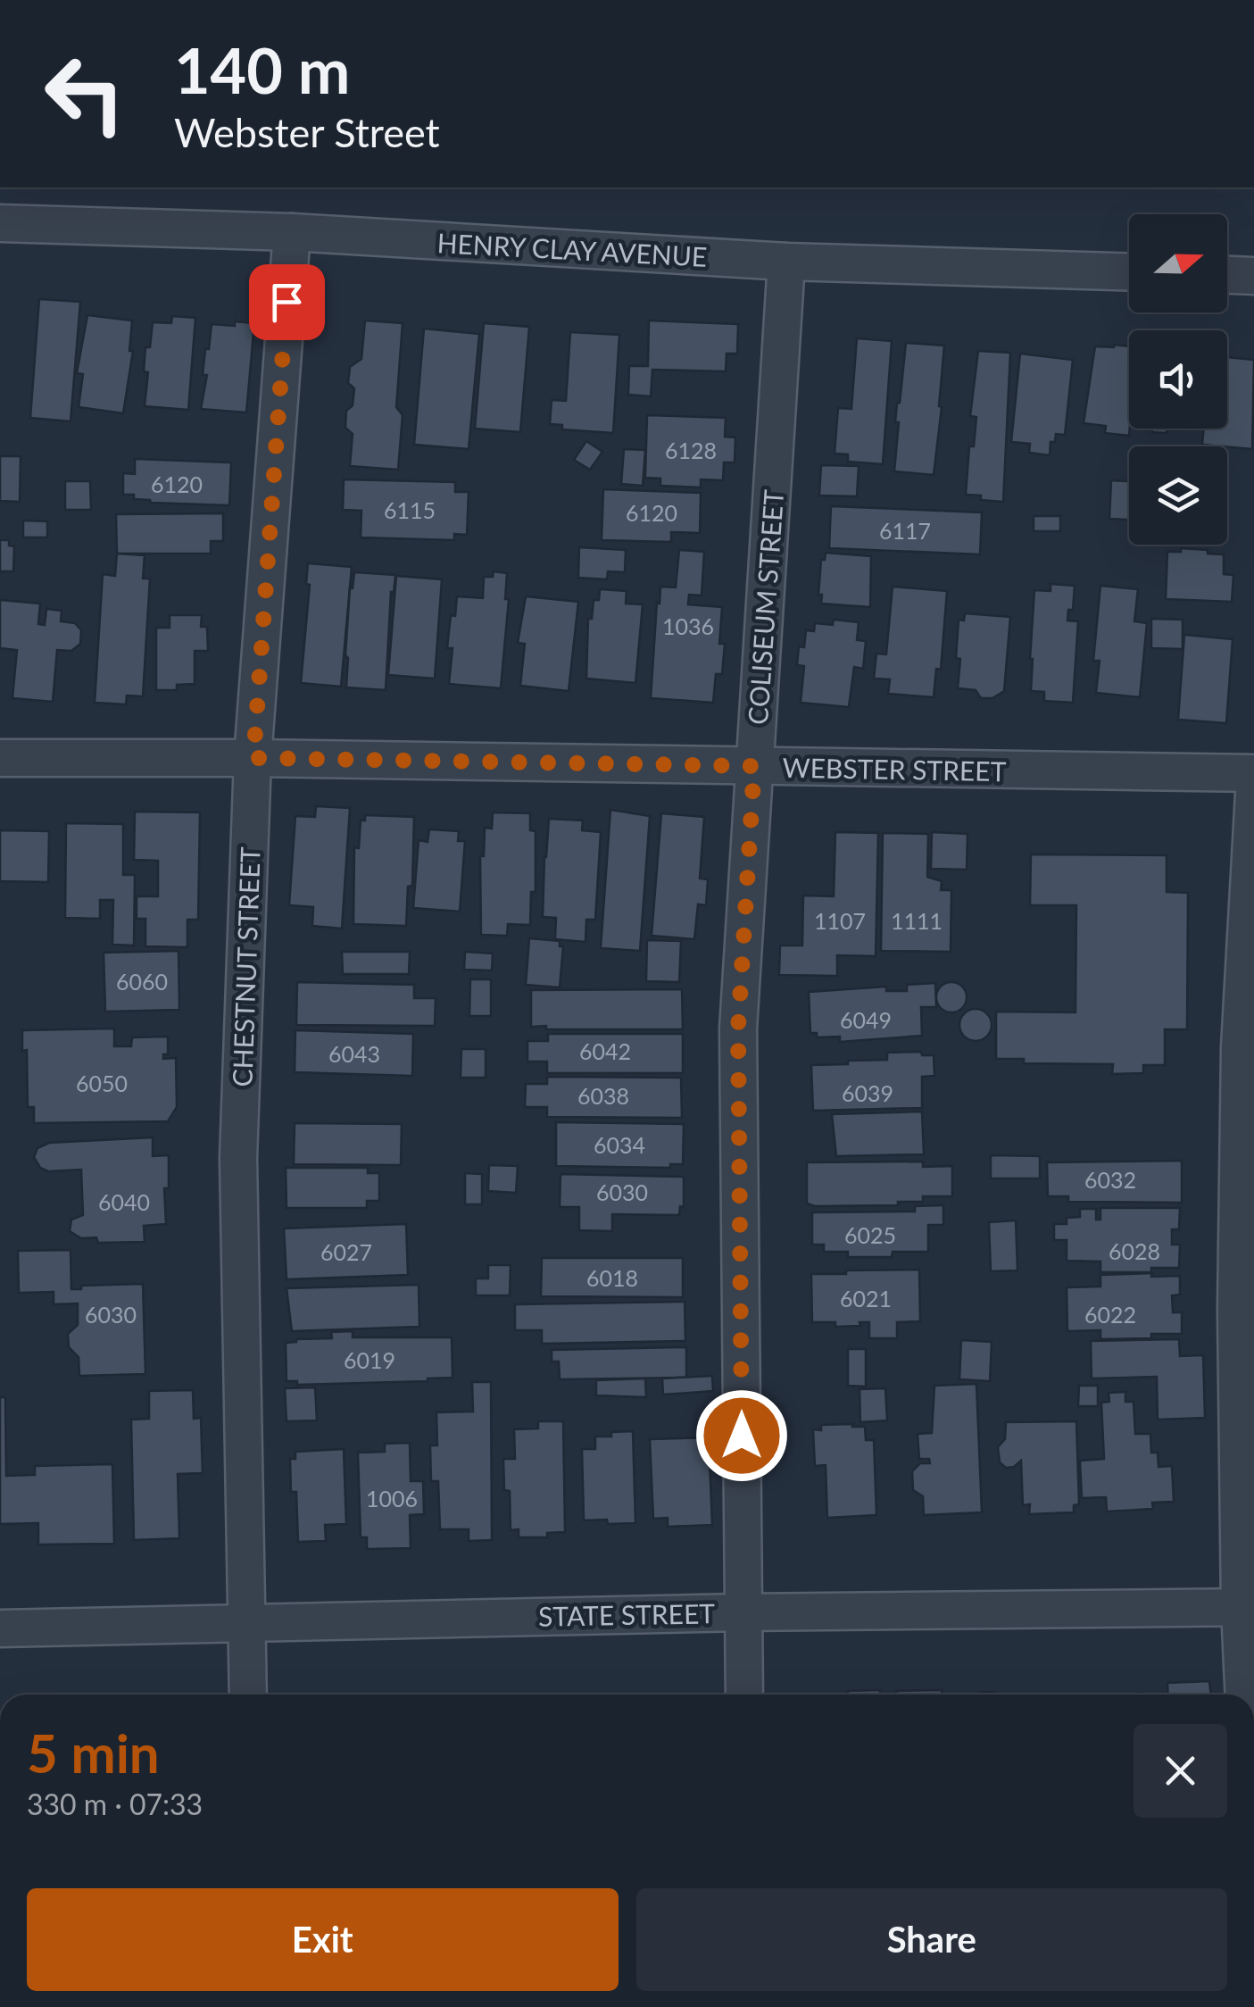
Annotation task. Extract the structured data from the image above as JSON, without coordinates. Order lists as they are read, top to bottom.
{
  "streets": {
    "street": [
      "HENRY CLAY AVENUE",
      "COLISEUM STREET",
      "WEBSTER STREET",
      "CHESTNUT STREET",
      "STATE STREET"
    ]
  },
  "crossings": [
    ["HENRY CLAY AVENUE", "COLISEUM STREET"],
    ["HENRY CLAY AVENUE", "CHESTNUT STREET"],
    ["COLISEUM STREET", "WEBSTER STREET"],
    ["COLISEUM STREET", "STATE STREET"],
    ["WEBSTER STREET", "CHESTNUT STREET"],
    ["CHESTNUT STREET", "STATE STREET"]
  ],
  "house_numbers": [
    "6128",
    "6120",
    "6115",
    "6120",
    "6117",
    "1036",
    "1107",
    "1111",
    "6060",
    "6049",
    "6042",
    "6043",
    "6050",
    "6039",
    "6038",
    "6034",
    "6032",
    "6030",
    "6040",
    "6025",
    "6028",
    "6027",
    "6018",
    "6021",
    "6030",
    "6022",
    "6019",
    "1006"
  ],
  "north": "right",
  "page": {
    "turn": ["140 m", "Webster Street"],
    "heading": ["5 min", "330 m · 07:33"],
    "buttons": ["Exit", "Share"]
  }
}
